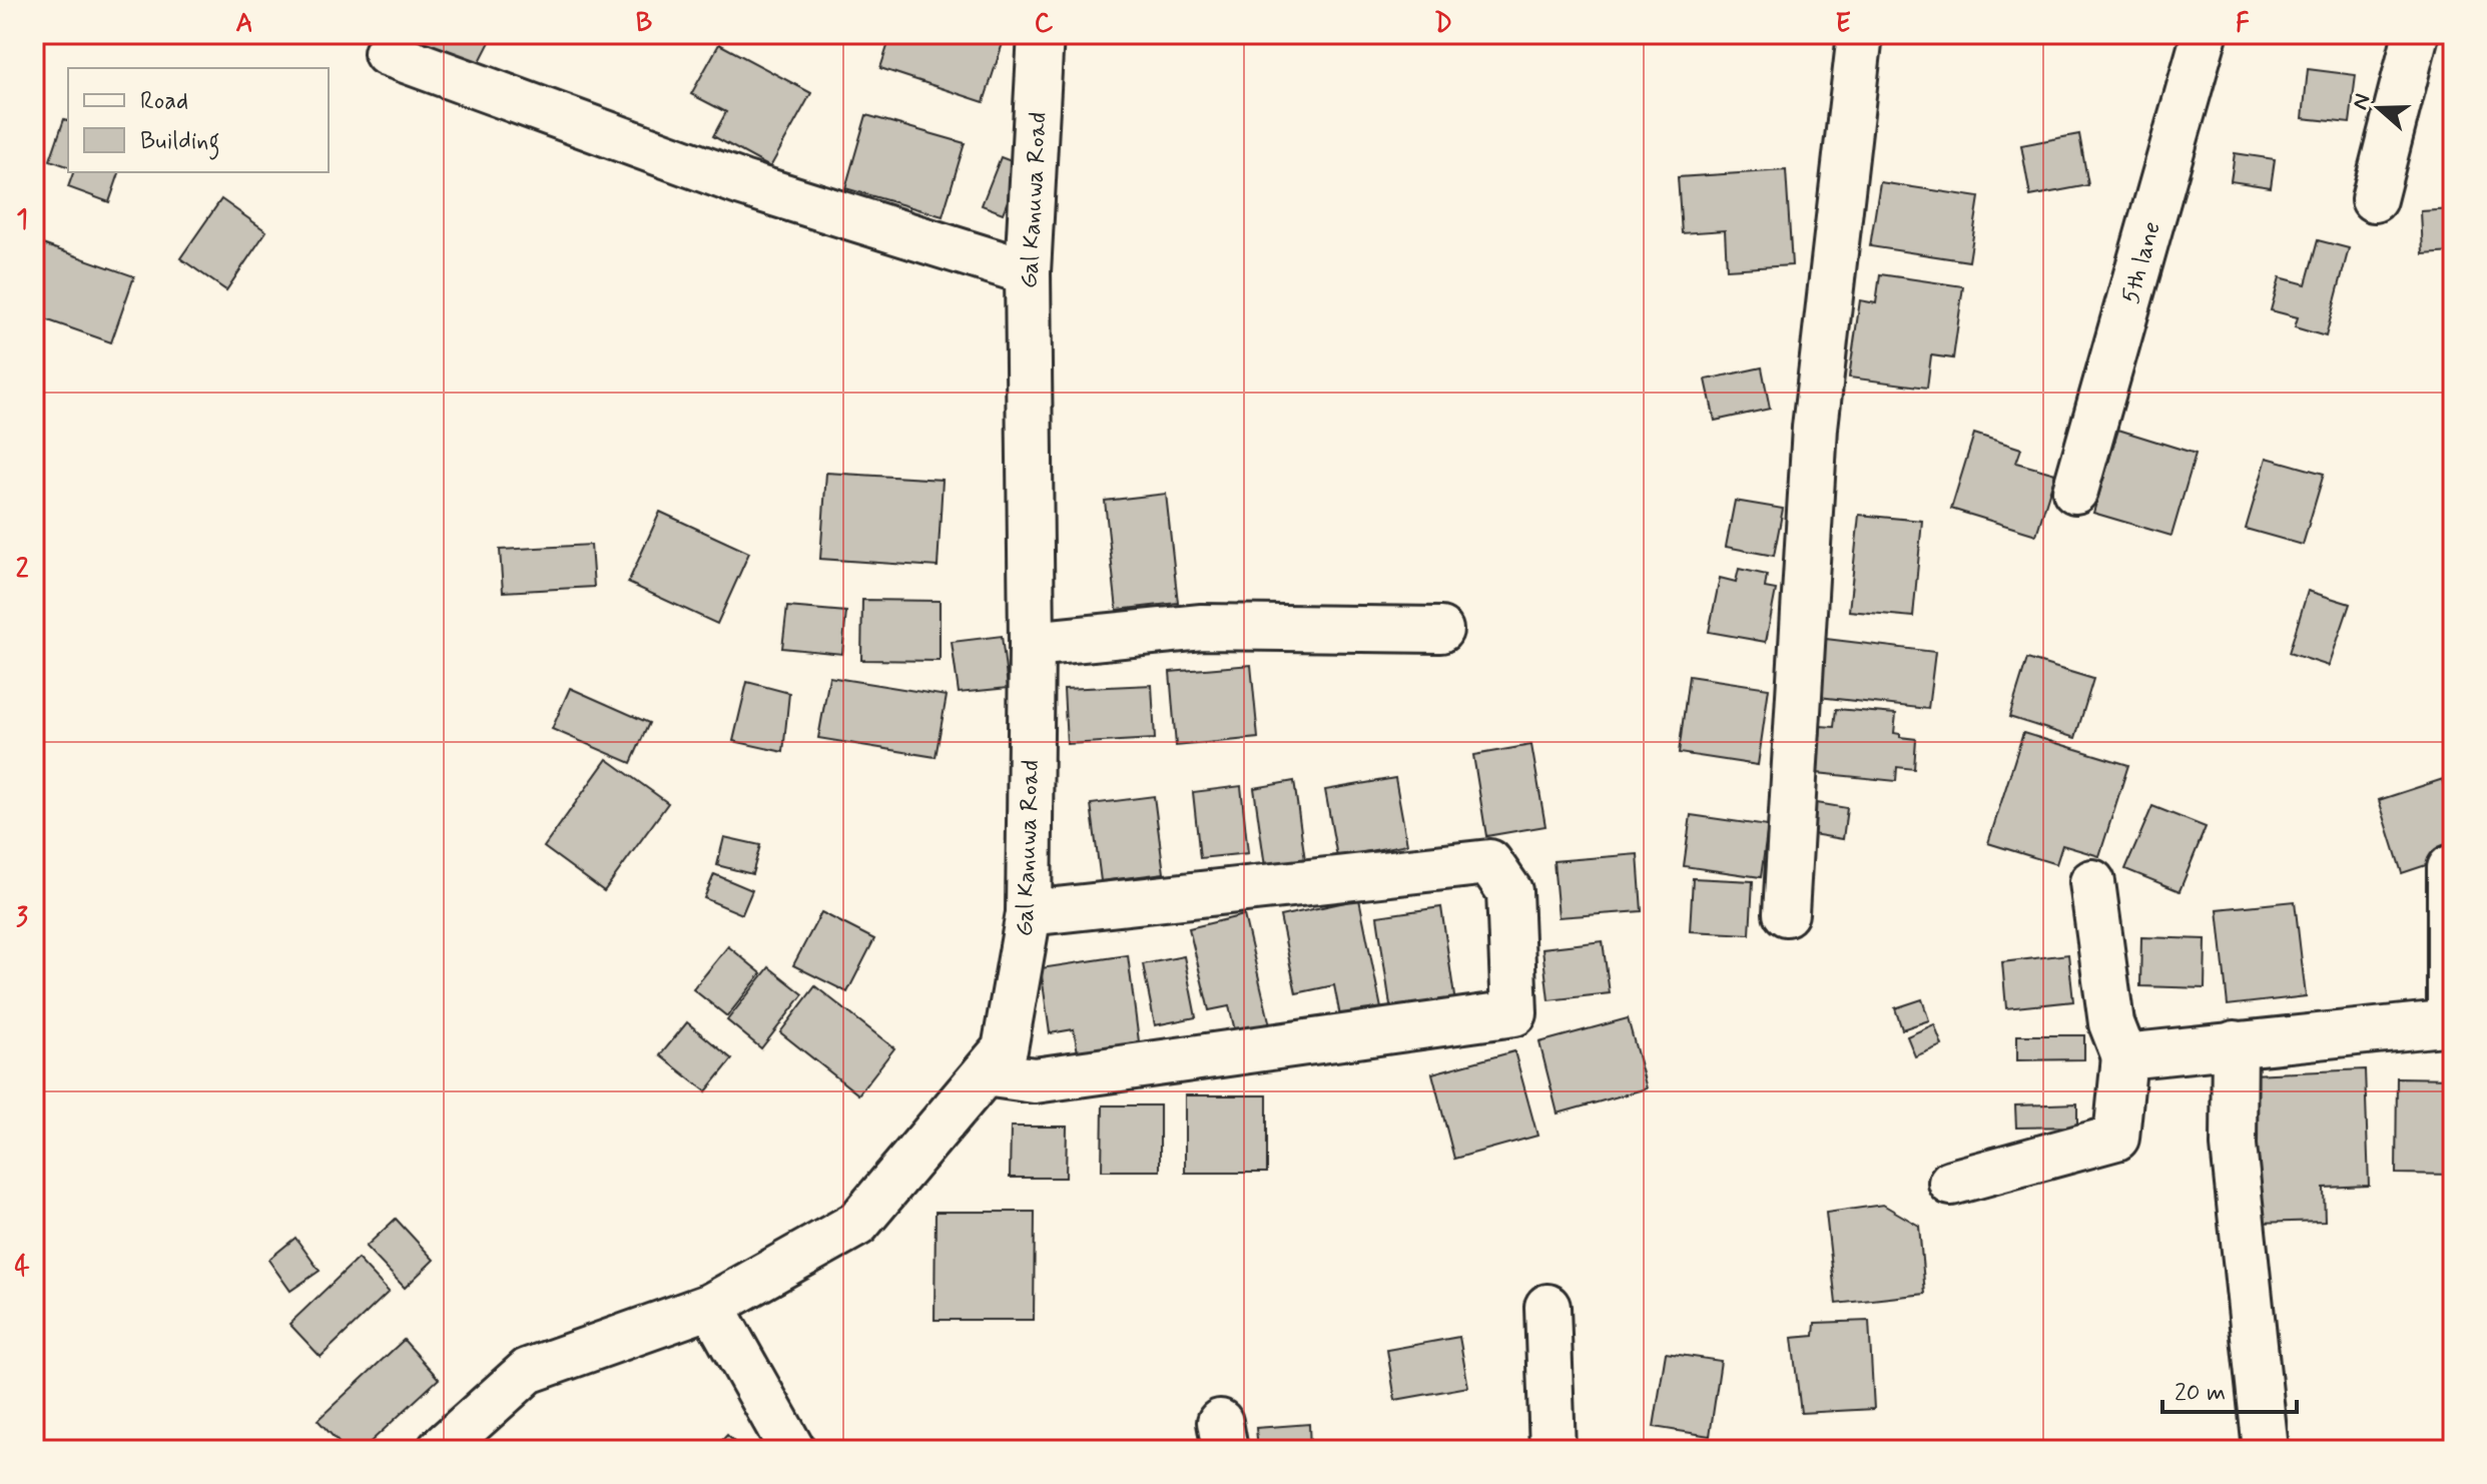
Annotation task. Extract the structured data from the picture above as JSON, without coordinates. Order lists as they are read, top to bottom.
{
  "streets": {
    "street": ["Gal Kanuwa Road", "5th lane"]
  },
  "legend": ["Road", "Building"],
  "scale_bar": "20 m",
  "north": "left",
  "grid": {
    "columns": [
      "A",
      "B",
      "C",
      "D",
      "E",
      "F"
    ],
    "rows": [
      "1",
      "2",
      "3",
      "4"
    ]
  }
}
